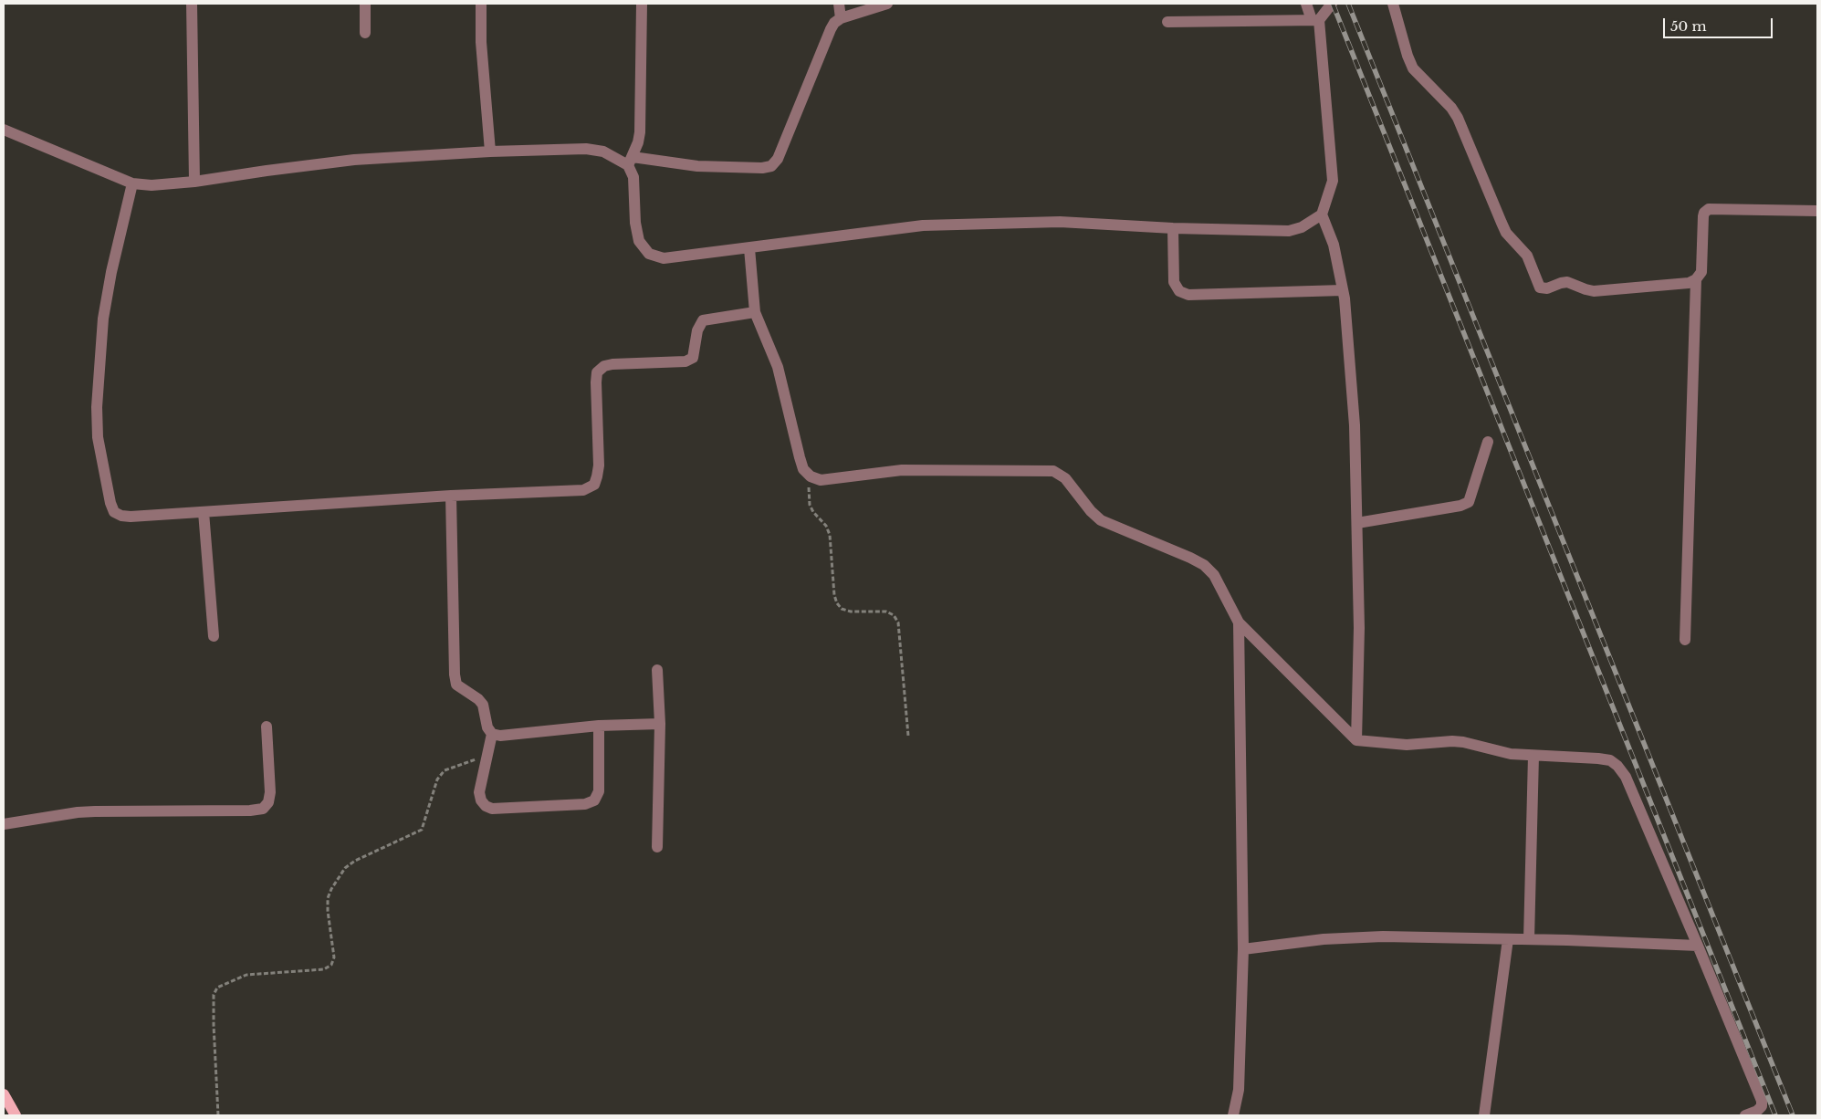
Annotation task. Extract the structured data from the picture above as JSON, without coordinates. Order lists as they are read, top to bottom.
{
  "scale_bar": "50 m"
}
